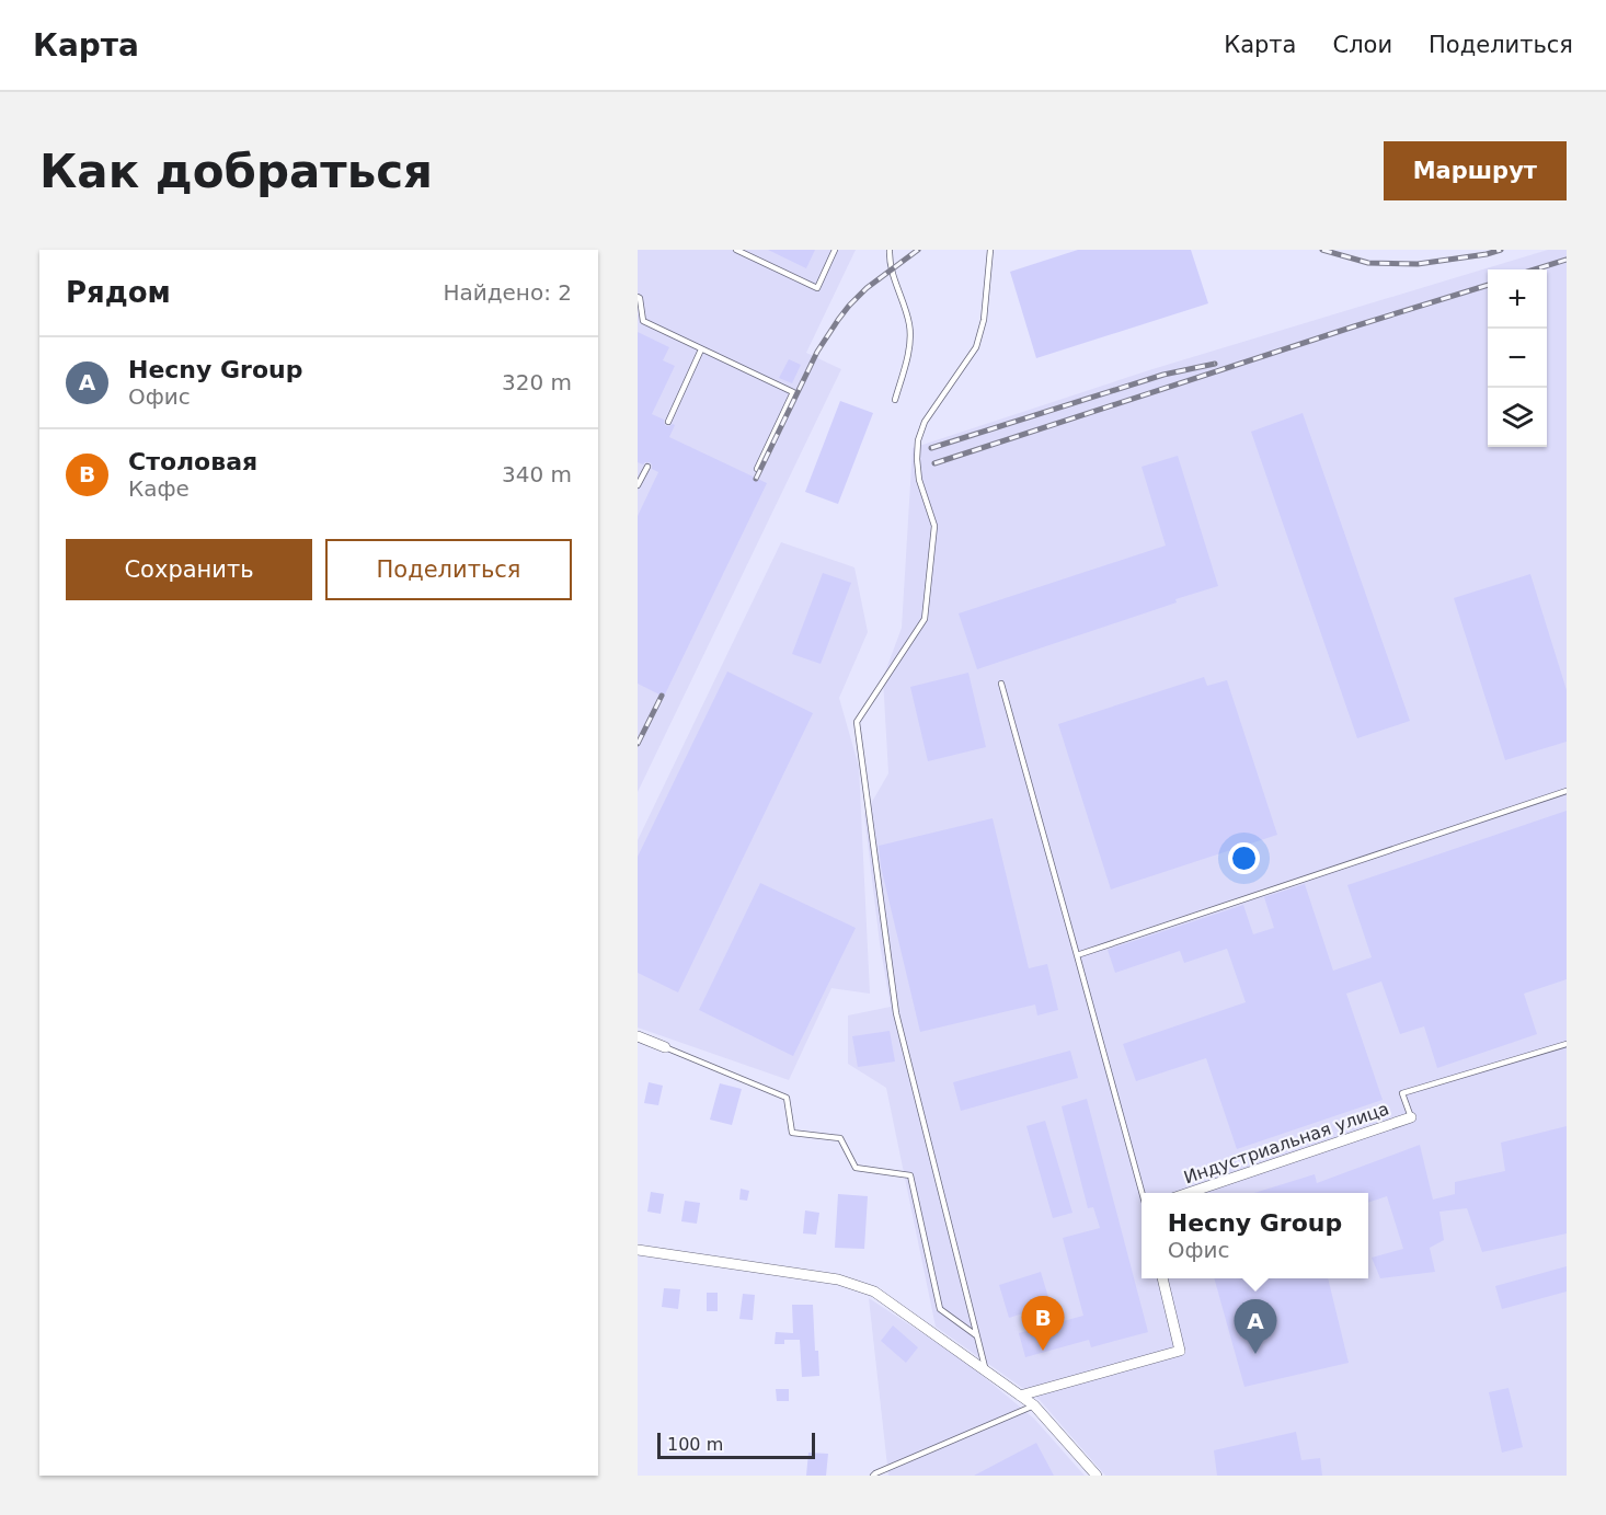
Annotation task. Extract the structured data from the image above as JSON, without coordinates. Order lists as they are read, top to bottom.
{
  "streets": {
    "street": ["Индустриальная улица"]
  },
  "scale_bar": "100 m",
  "page": {
    "header": "Карта",
    "nav": ["Карта", "Слои", "Поделиться"],
    "buttons": [
      "Маршрут",
      ["Сохранить", "Поделиться"]
    ],
    "title": "Как добраться",
    "heading": ["Рядом", "Найдено: 2"],
    "map_buttons": ["+", "−"],
    "list": [
      {
        "mark": "A",
        "name": "Hecny Group",
        "note": "Офис",
        "value": "320 m"
      },
      {
        "mark": "B",
        "name": "Столовая",
        "note": "Кафе",
        "value": "340 m"
      }
    ],
    "popup": ["Hecny Group", "Офис"],
    "pins": ["B", "A"],
    "scale": "100 m"
  }
}
